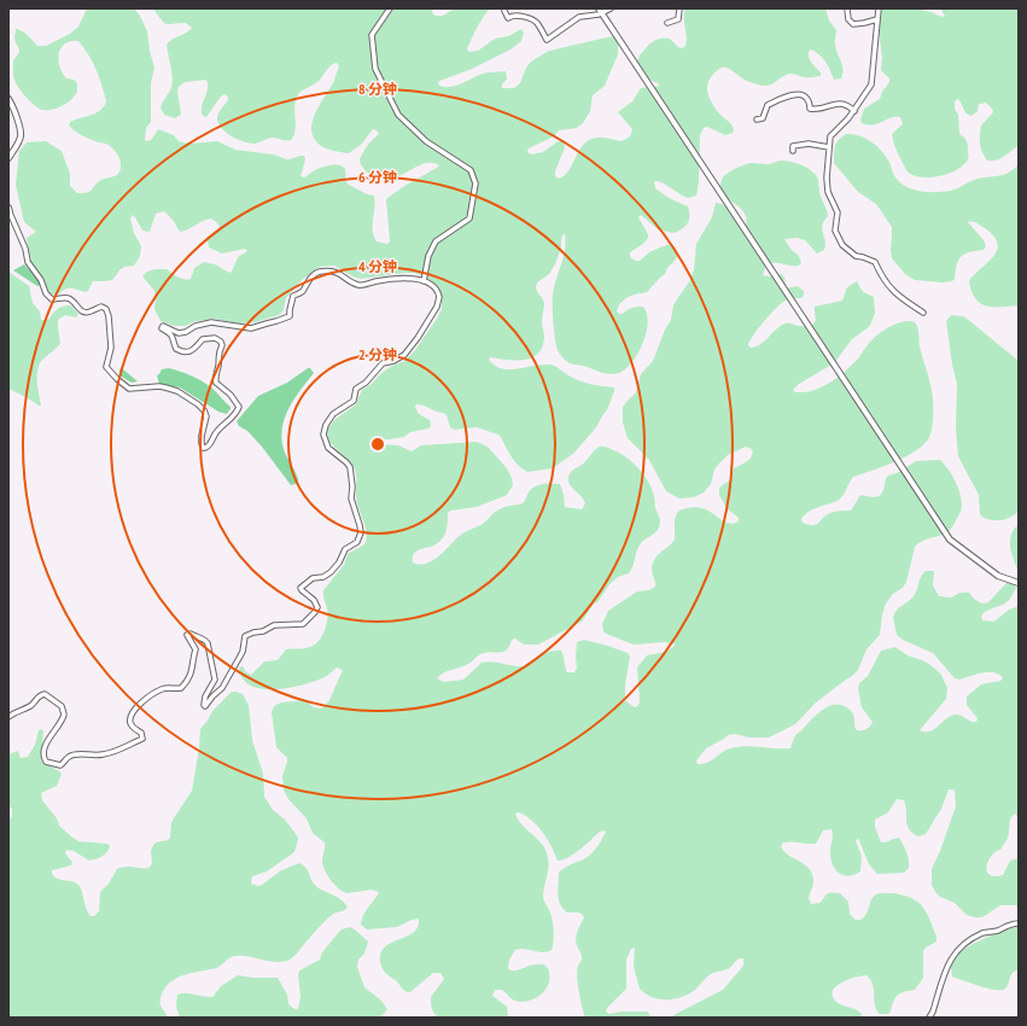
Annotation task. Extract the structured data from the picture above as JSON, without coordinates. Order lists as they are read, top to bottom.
{
  "rings": [
    "8 分钟",
    "6 分钟",
    "4 分钟",
    "2 分钟"
  ]
}
